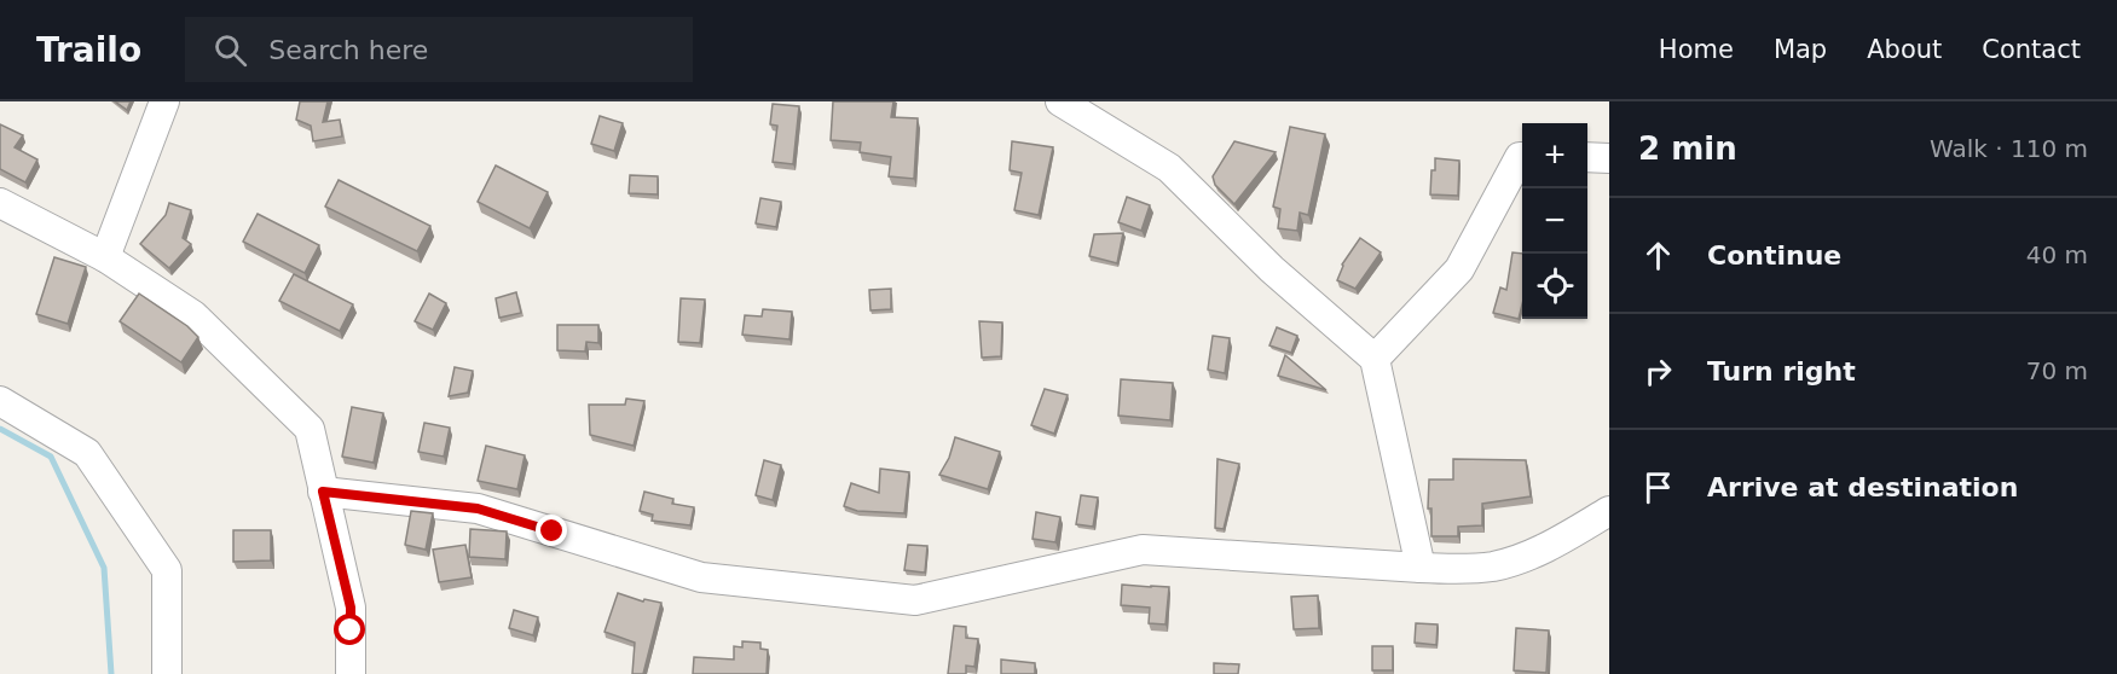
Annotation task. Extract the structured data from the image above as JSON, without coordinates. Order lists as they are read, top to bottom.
{
  "page": {
    "header": "Trailo",
    "search": "Search here",
    "nav": [
      "Home",
      "Map",
      "About",
      "Contact"
    ],
    "heading": ["2 min", "Walk · 110 m"],
    "map_buttons": ["+", "−"],
    "list": [
      ["Continue", "40 m"],
      ["Turn right", "70 m"],
      "Arrive at destination"
    ]
  }
}
